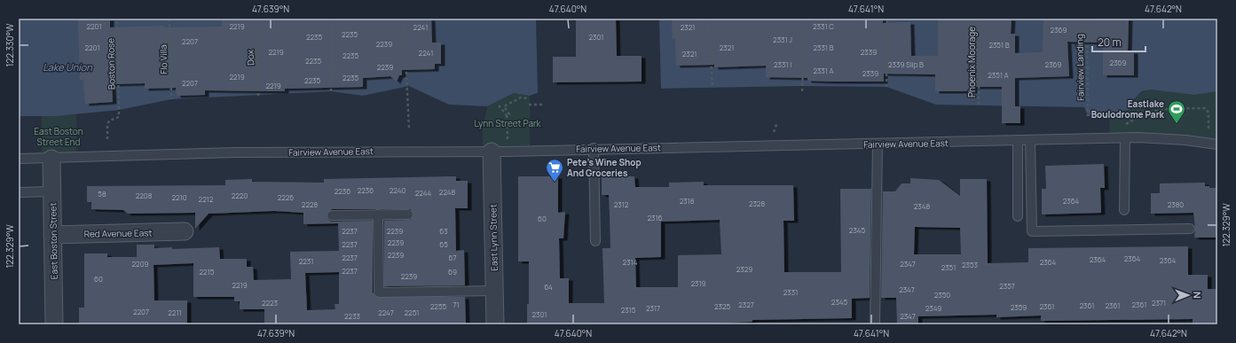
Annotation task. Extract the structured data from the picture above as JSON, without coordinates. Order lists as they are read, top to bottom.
{
  "streets": {
    "street": ["Red Avenue East", "East Lynn Street", "East Boston Street"],
    "lane": ["Fairview Avenue East"],
    "path": [
      "Dox",
      "Flo Villa",
      "Phoenix Moorage",
      "Boston Rose",
      "Fairview Landing"
    ]
  },
  "crossings": [
    ["Fairview Avenue East", "East Lynn Street"],
    ["Fairview Avenue East", "East Boston Street"],
    ["Red Avenue East", "East Boston Street"]
  ],
  "water": ["Lake Union"],
  "parks": ["Lynn Street Park", "East Boston Street End"],
  "places": {
    "sports": ["Eastlake Boulodrome Park"],
    "supermarket": ["Pete's Wine Shop And Groceries"]
  },
  "house_numbers": [
    "2201",
    "2219",
    "2331 C",
    "2241",
    "2321",
    "2369",
    "2235",
    "2235",
    "2301",
    "2331 J",
    "2207",
    "2239",
    "2351 B",
    "2201",
    "2321",
    "2331 B",
    "2219",
    "2339",
    "2241",
    "2321",
    "2235",
    "2235",
    "2369",
    "2331 I",
    "2339 Slip B",
    "2369",
    "2239",
    "2331 A",
    "2339",
    "2351 A",
    "2219",
    "2235",
    "2235",
    "2207",
    "2219",
    "2236",
    "2240",
    "2236",
    "2248",
    "2244",
    "58",
    "2208",
    "2220",
    "2210",
    "2226",
    "2212",
    "2318",
    "2364",
    "2328",
    "2228",
    "2312",
    "2380",
    "2348",
    "2316",
    "60",
    "2345",
    "2237",
    "2239",
    "63",
    "2239",
    "2237",
    "65",
    "2239",
    "2237",
    "67",
    "2364",
    "2364",
    "2364",
    "2231",
    "2314",
    "2364",
    "2209",
    "2347",
    "2353",
    "2351",
    "2329",
    "2237",
    "2215",
    "69",
    "2239",
    "60",
    "2319",
    "2219",
    "2357",
    "64",
    "2347",
    "2331",
    "2350",
    "2345",
    "2223",
    "2371",
    "71",
    "2327",
    "2361",
    "2361",
    "2361",
    "2255",
    "2325",
    "2361",
    "2359",
    "2317",
    "2349",
    "2315",
    "2207",
    "2211",
    "2247",
    "2251",
    "2301",
    "2233",
    "2347"
  ],
  "scale_bar": "20 m",
  "north": "right",
  "coordinates": [
    "47.639°N",
    "47.640°N",
    "47.641°N",
    "47.642°N",
    "122.330°W",
    "122.329°W"
  ]
}
